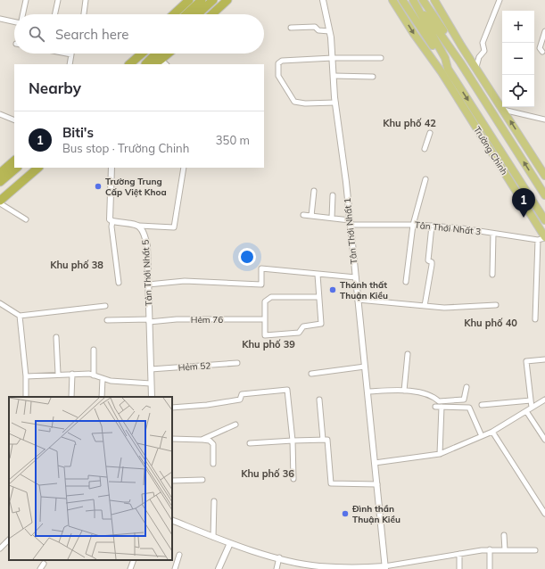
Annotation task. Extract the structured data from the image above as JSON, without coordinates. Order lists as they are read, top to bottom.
{
  "streets": {
    "main road": ["Trường Chinh"],
    "street": [
      "Tân Thới Nhất 3",
      "Tân Thới Nhất 1",
      "Tân Thới Nhất 5",
      "Hẻm 76",
      "Hẻm 52"
    ]
  },
  "crossings": [
    ["Trường Chinh", "Tân Thới Nhất 3"],
    ["Tân Thới Nhất 3", "Tân Thới Nhất 1"],
    ["Tân Thới Nhất 5", "Hẻm 76"],
    ["Tân Thới Nhất 5", "Hẻm 52"]
  ],
  "districts": [
    "Khu phố 42",
    "Khu phố 38",
    "Khu phố 40",
    "Khu phố 39",
    "Khu phố 36"
  ],
  "places": ["Trường Trung Cấp Việt Khoa", "Thánh thất Thuận Kiều", "Đình thần Thuận Kiều"],
  "page": {
    "map_buttons": ["+", "−"],
    "search": "Search here",
    "heading": "Nearby",
    "list": [
      {
        "mark": "1",
        "name": "Biti's",
        "note": "Bus stop · Trường Chinh",
        "value": "350 m"
      }
    ],
    "pins": "1"
  }
}
